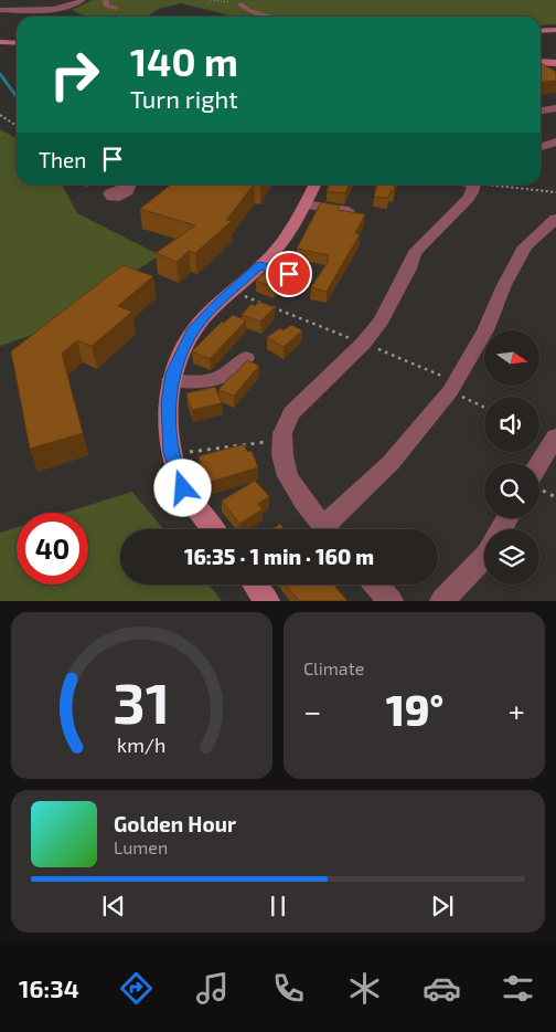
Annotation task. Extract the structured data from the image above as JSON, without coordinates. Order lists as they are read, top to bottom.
{
  "north": "right",
  "page": {
    "turn": ["140 m", "Turn right"],
    "then": "Then",
    "limit": "40",
    "trip": "16:35 · 1 min · 160 m",
    "tile": "Climate",
    "heat": ["−", "19°", "+"],
    "song": ["Golden Hour", "Lumen"],
    "tabs": "16:34",
    "gauge": ["31", "km/h"]
  }
}
